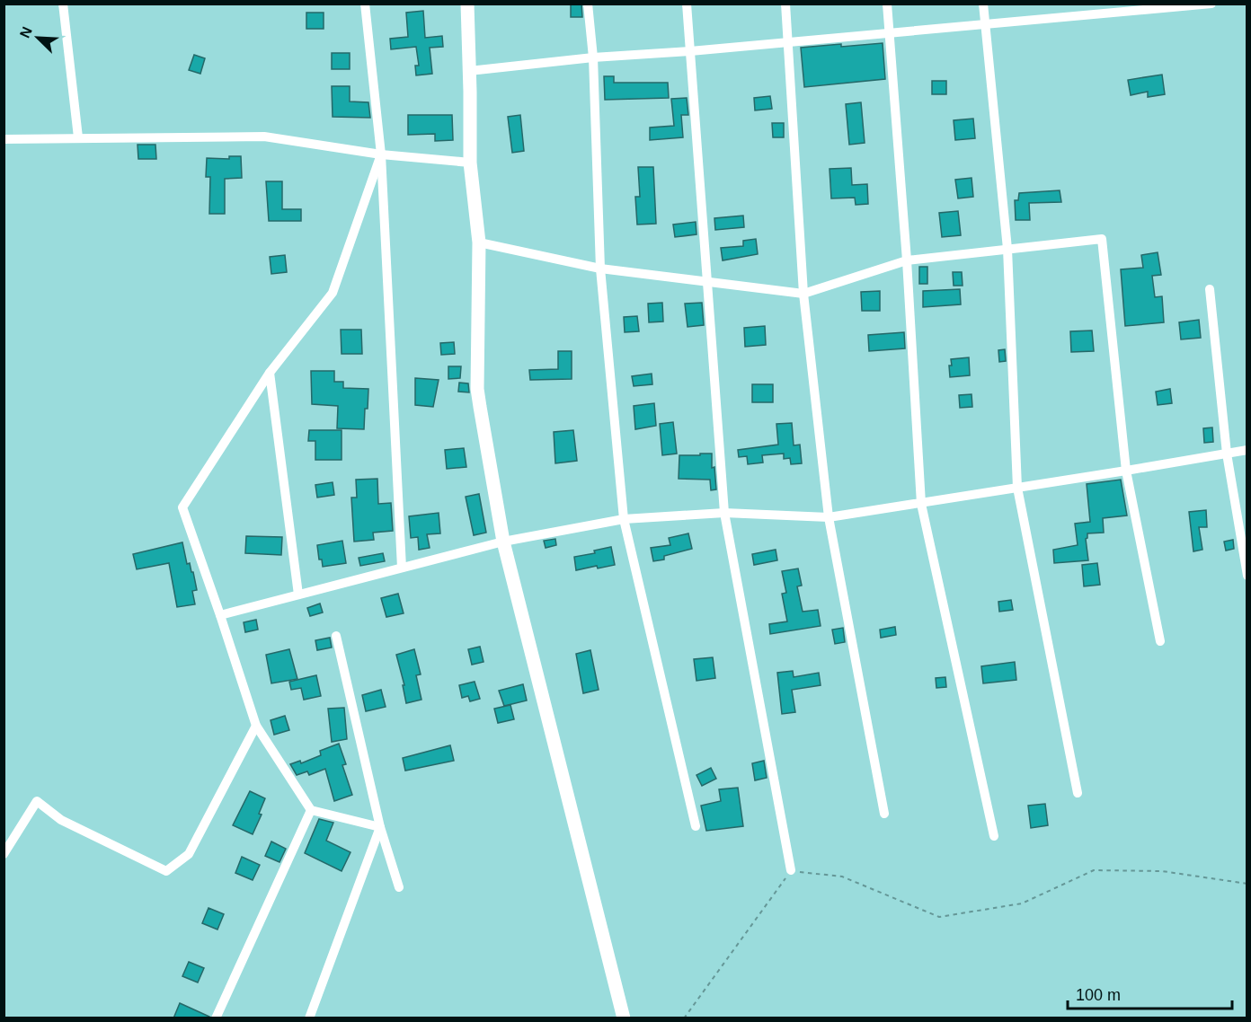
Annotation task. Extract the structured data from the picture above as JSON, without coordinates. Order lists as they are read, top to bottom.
{
  "scale_bar": "100 m",
  "north": "top left"
}
